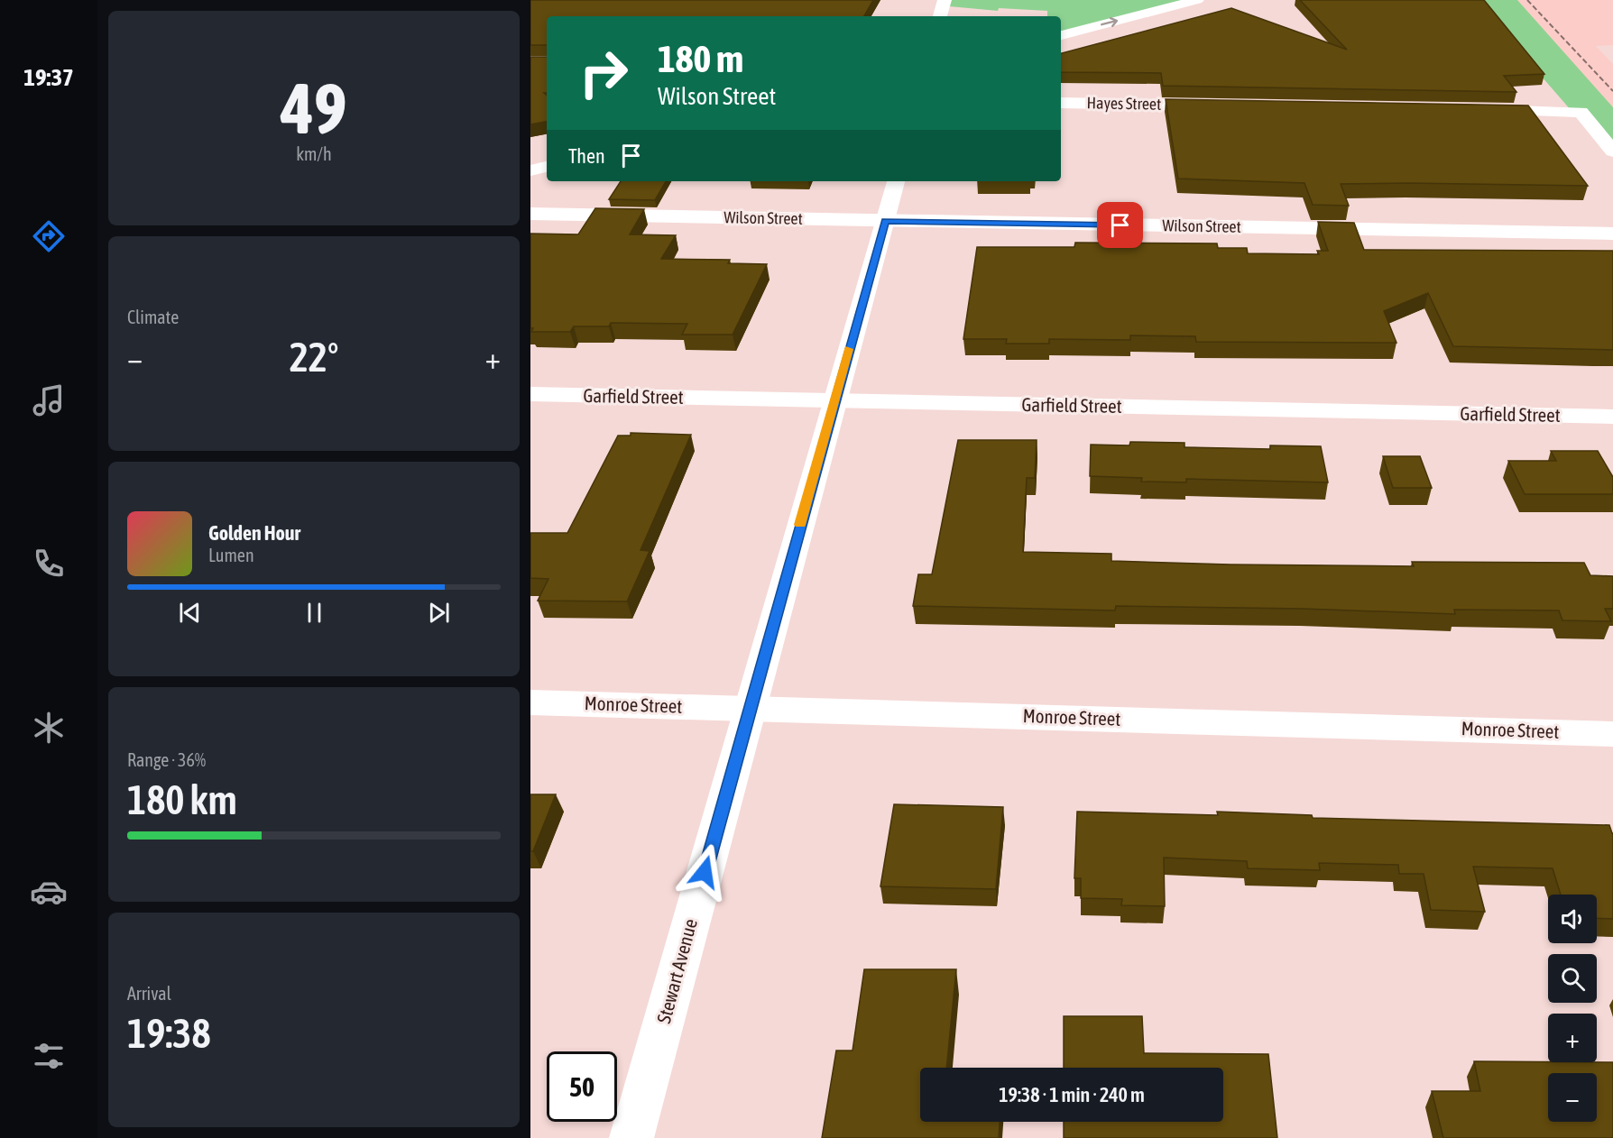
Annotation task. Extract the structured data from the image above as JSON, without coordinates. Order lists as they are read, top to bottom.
{
  "streets": {
    "street": [
      "Hayes Street",
      "Wilson Street",
      "Garfield Street",
      "Monroe Street",
      "Stewart Avenue"
    ]
  },
  "crossings": [
    ["Wilson Street", "Stewart Avenue"],
    ["Garfield Street", "Stewart Avenue"],
    ["Monroe Street", "Stewart Avenue"]
  ],
  "page": {
    "tabs": "19:37",
    "tile": [
      ["49", "km/h"],
      "Climate",
      ["Range · 36%", "180 km"],
      ["Arrival", "19:38"]
    ],
    "turn": ["180 m", "Wilson Street"],
    "then": "Then",
    "heat": ["−", "22°", "+"],
    "song": ["Golden Hour", "Lumen"],
    "map_buttons": ["+", "−"],
    "limit": "50",
    "trip": "19:38 · 1 min · 240 m"
  }
}
